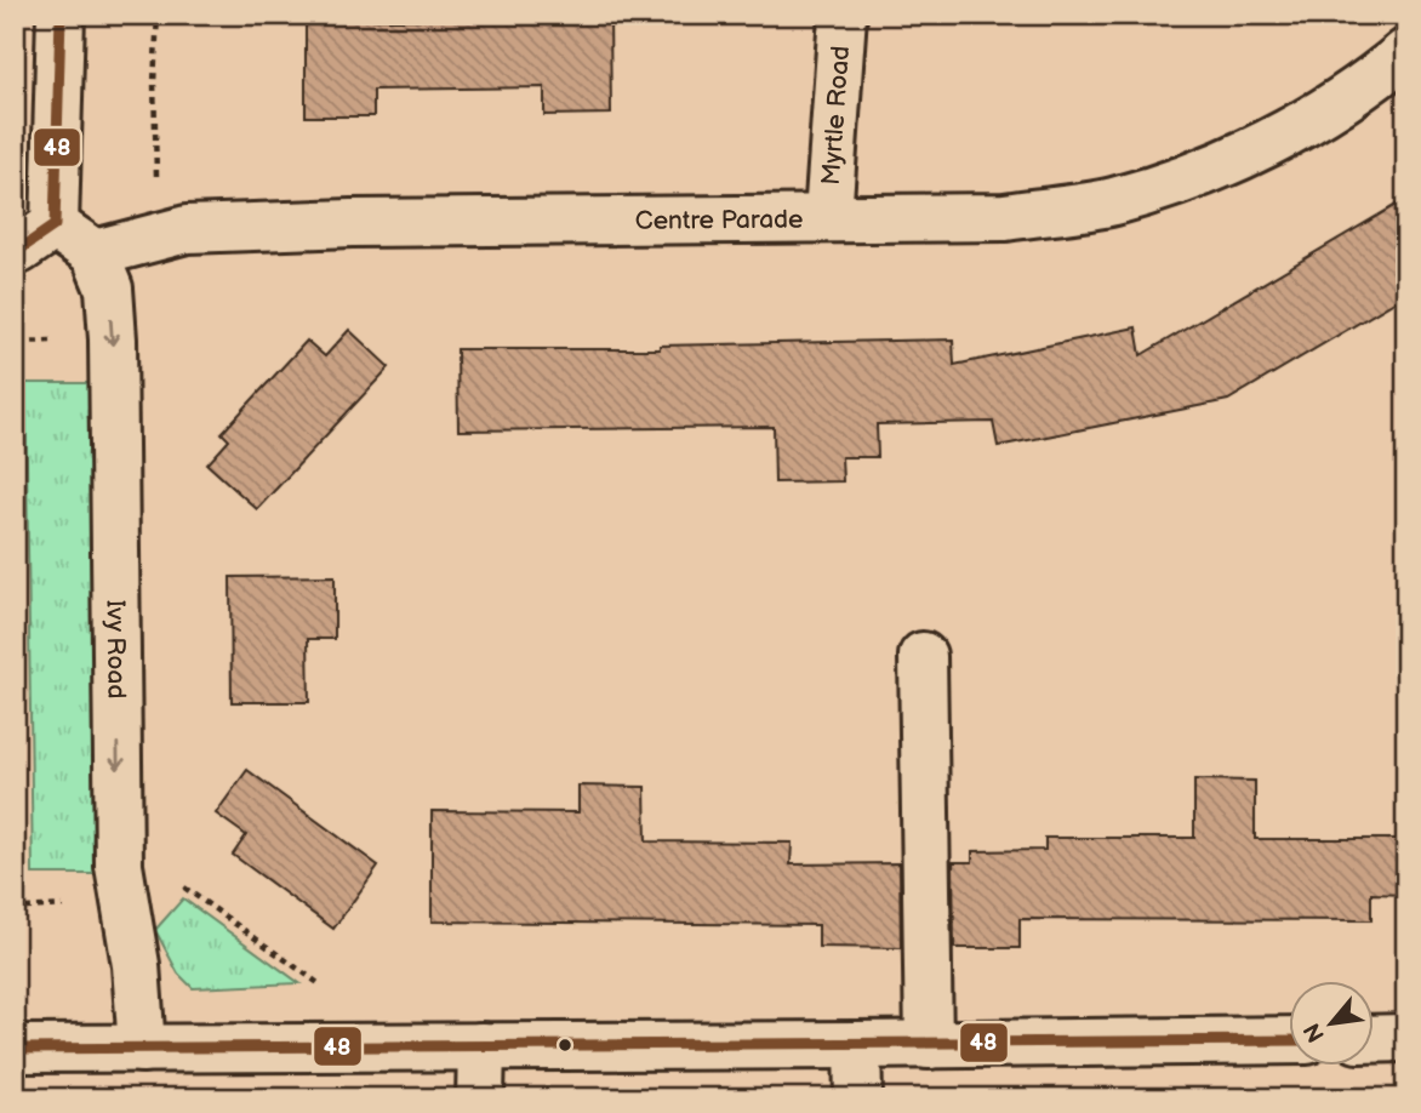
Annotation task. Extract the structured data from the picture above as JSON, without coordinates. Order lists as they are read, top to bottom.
{
  "streets": {
    "street": ["Myrtle Road", "Centre Parade", "Ivy Road"]
  },
  "crossings": [
    ["Myrtle Road", "Centre Parade"],
    ["Centre Parade", "Ivy Road"]
  ],
  "one_way": ["Ivy Road"],
  "lines": ["transit line 48"],
  "north": "bottom left"
}
